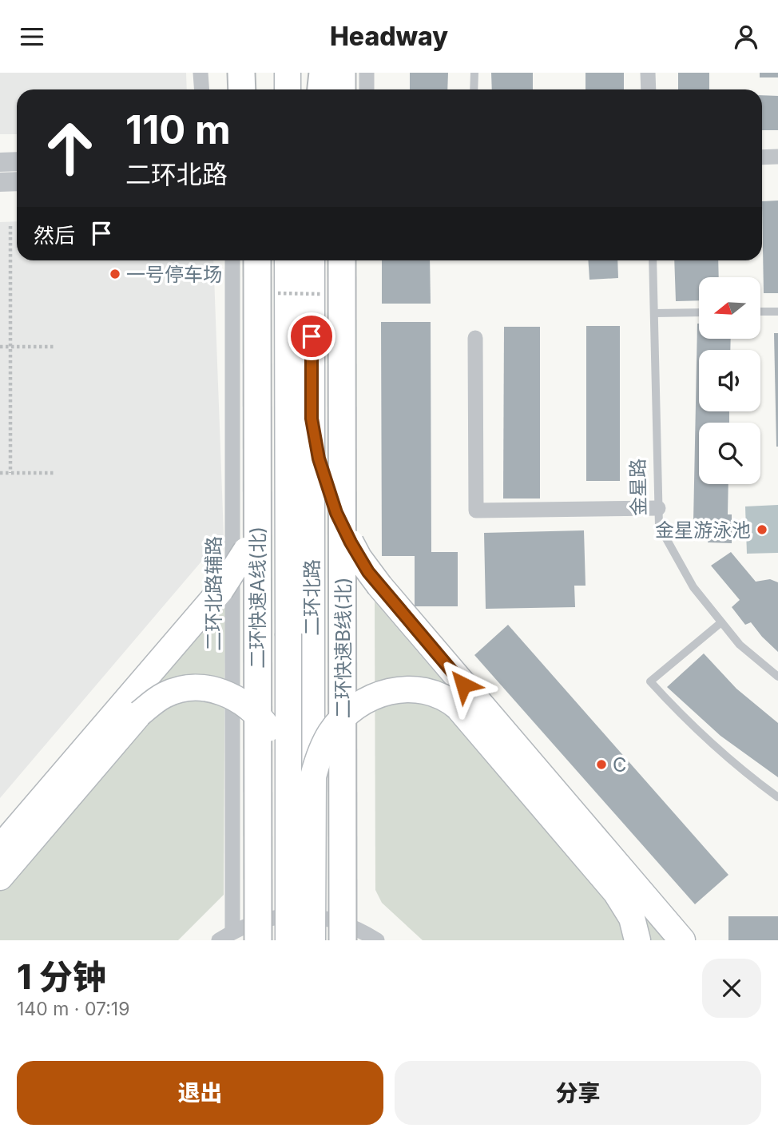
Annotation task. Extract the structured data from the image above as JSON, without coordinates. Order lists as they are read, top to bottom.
{
  "streets": {
    "highway": ["二环快速A线(北)", "二环快速B线(北)"],
    "main road": ["二环北路"],
    "street": ["二环北路辅路"],
    "lane": ["金星路"]
  },
  "places": ["一号停车场", "金星游泳池", "C"],
  "north": "left",
  "page": {
    "header": "Headway",
    "turn": ["110 m", "二环北路"],
    "then": "然后",
    "heading": ["1 分钟", "140 m · 07:19"],
    "buttons": ["退出", "分享"]
  }
}
